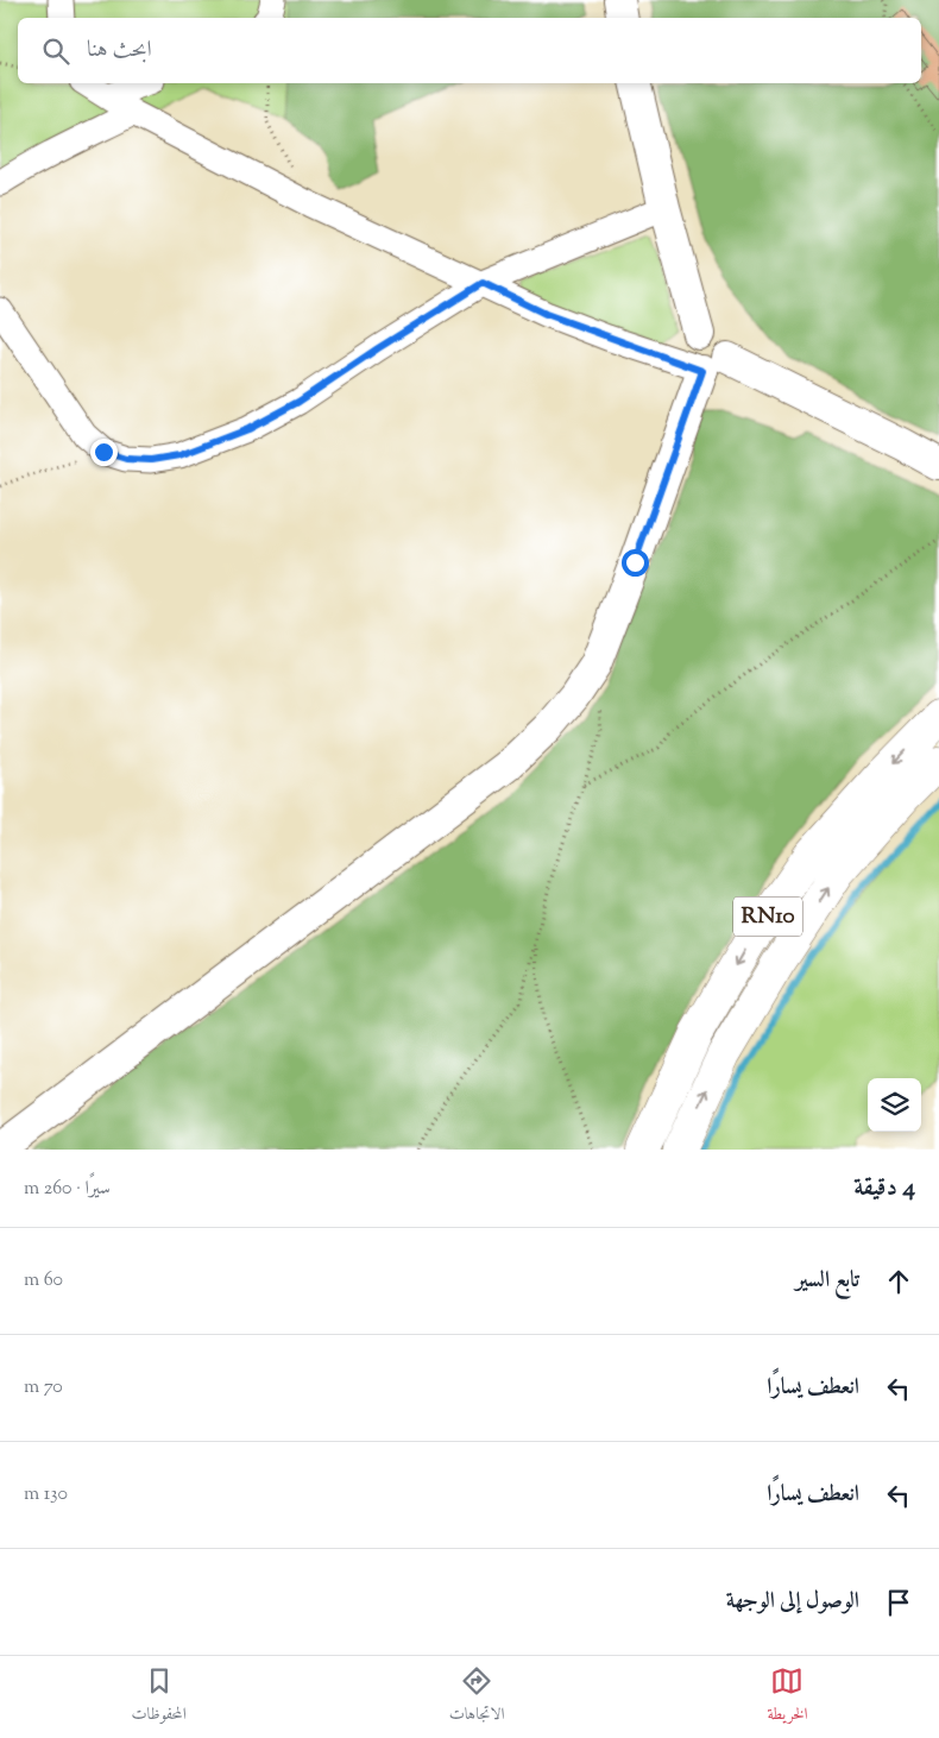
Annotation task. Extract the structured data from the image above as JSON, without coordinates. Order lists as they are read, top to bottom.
{
  "streets": {
    "highway": ["RN10"]
  },
  "page": {
    "search": "ابحث هنا",
    "heading": ["4 دقيقة", "سيرًا · 260 m"],
    "list": [
      ["تابع السير", "60 m"],
      ["انعطف يسارًا", "70 m"],
      ["انعطف يسارًا", "130 m"],
      "الوصول إلى الوجهة"
    ],
    "nav": ["الخريطة", "الاتجاهات", "المحفوظات"]
  }
}
